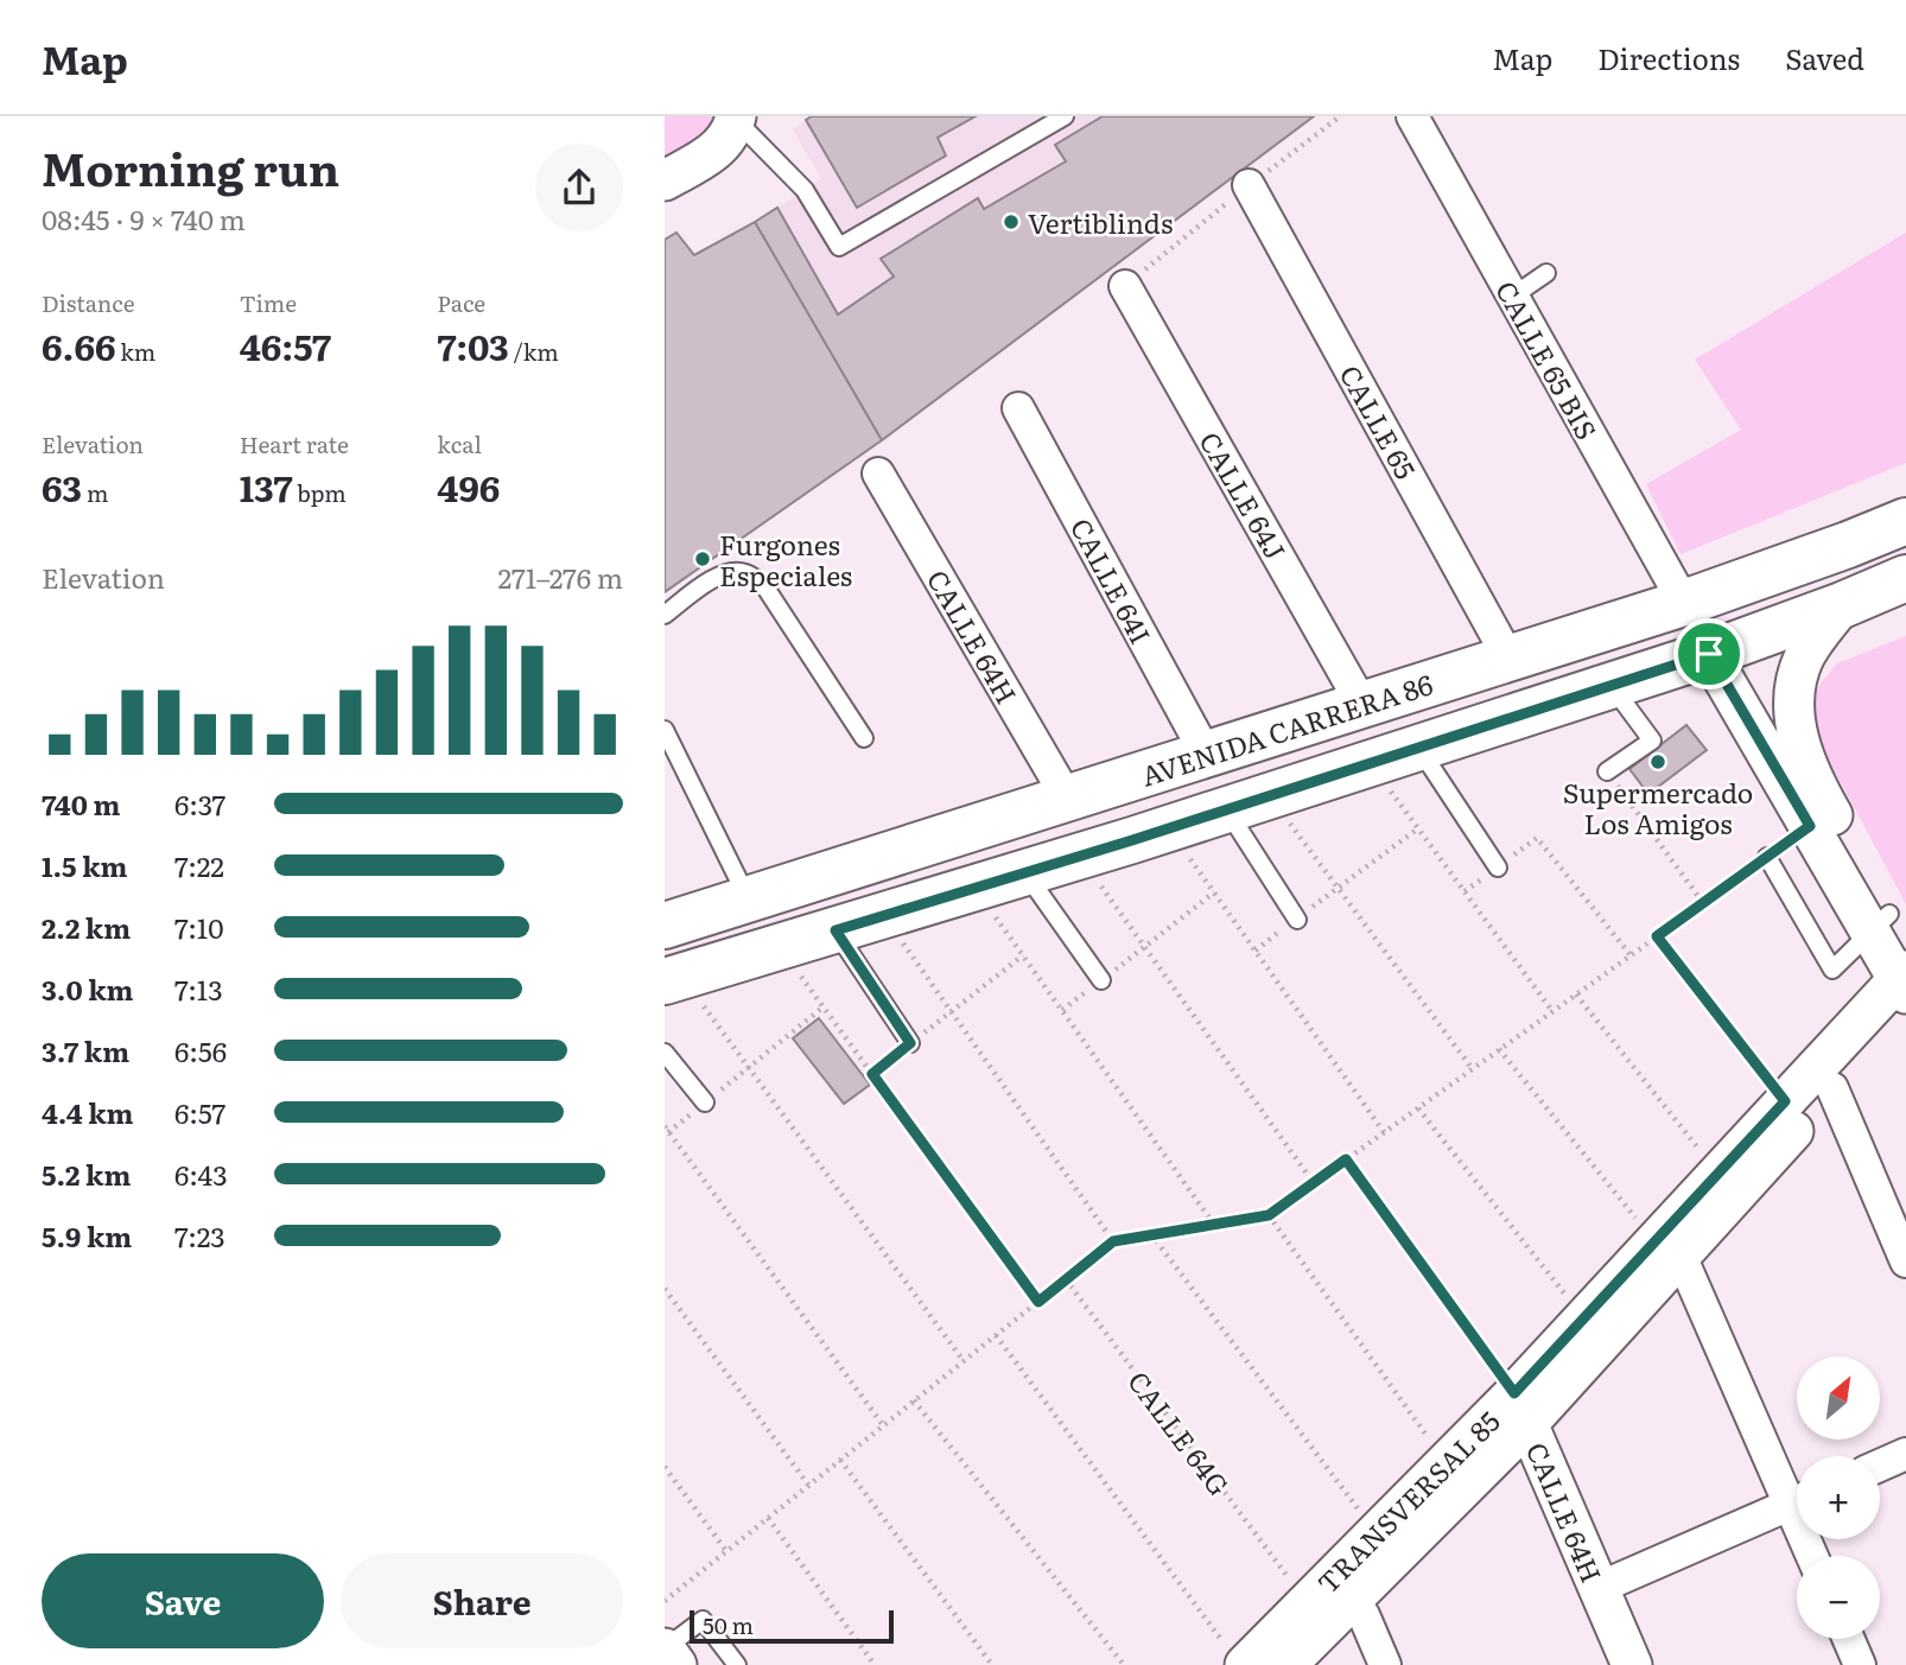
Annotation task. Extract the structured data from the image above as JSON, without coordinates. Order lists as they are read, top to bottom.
{
  "streets": {
    "main road": ["AVENIDA CARRERA 86"],
    "street": [
      "CALLE 65 BIS",
      "CALLE 65",
      "CALLE 64J",
      "CALLE 64I",
      "CALLE 64H",
      "TRANSVERSAL 85"
    ],
    "path": ["CALLE 64G"]
  },
  "crossings": [
    ["CALLE 65 BIS", "AVENIDA CARRERA 86"],
    ["CALLE 65", "AVENIDA CARRERA 86"],
    ["CALLE 64J", "AVENIDA CARRERA 86"],
    ["CALLE 64I", "AVENIDA CARRERA 86"],
    ["CALLE 64H", "AVENIDA CARRERA 86"],
    ["CALLE 64H", "TRANSVERSAL 85"]
  ],
  "places": ["Vertiblinds", "Furgones Especiales", "Supermercado Los Amigos"],
  "scale_bar": "50 m",
  "north": "top right",
  "page": {
    "header": "Map",
    "nav": ["Map", "Directions", "Saved"],
    "heading": ["Morning run", "08:45 · 9 × 740 m"],
    "stats": [
      ["Distance", "6.66 km"],
      ["Time", "46:57"],
      ["Pace", "7:03 /km"],
      ["Elevation", "63 m"],
      ["Heart rate", "137 bpm"],
      ["kcal", "496"]
    ],
    "chart": ["Elevation", "271–276 m"],
    "list": [
      {
        "name": "740 m",
        "note": "6:37"
      },
      {
        "name": "1.5 km",
        "note": "7:22"
      },
      {
        "name": "2.2 km",
        "note": "7:10"
      },
      {
        "name": "3.0 km",
        "note": "7:13"
      },
      {
        "name": "3.7 km",
        "note": "6:56"
      },
      {
        "name": "4.4 km",
        "note": "6:57"
      },
      {
        "name": "5.2 km",
        "note": "6:43"
      },
      {
        "name": "5.9 km",
        "note": "7:23"
      }
    ],
    "map_buttons": ["+", "−"],
    "buttons": ["Save", "Share"],
    "scale": "50 m"
  }
}
